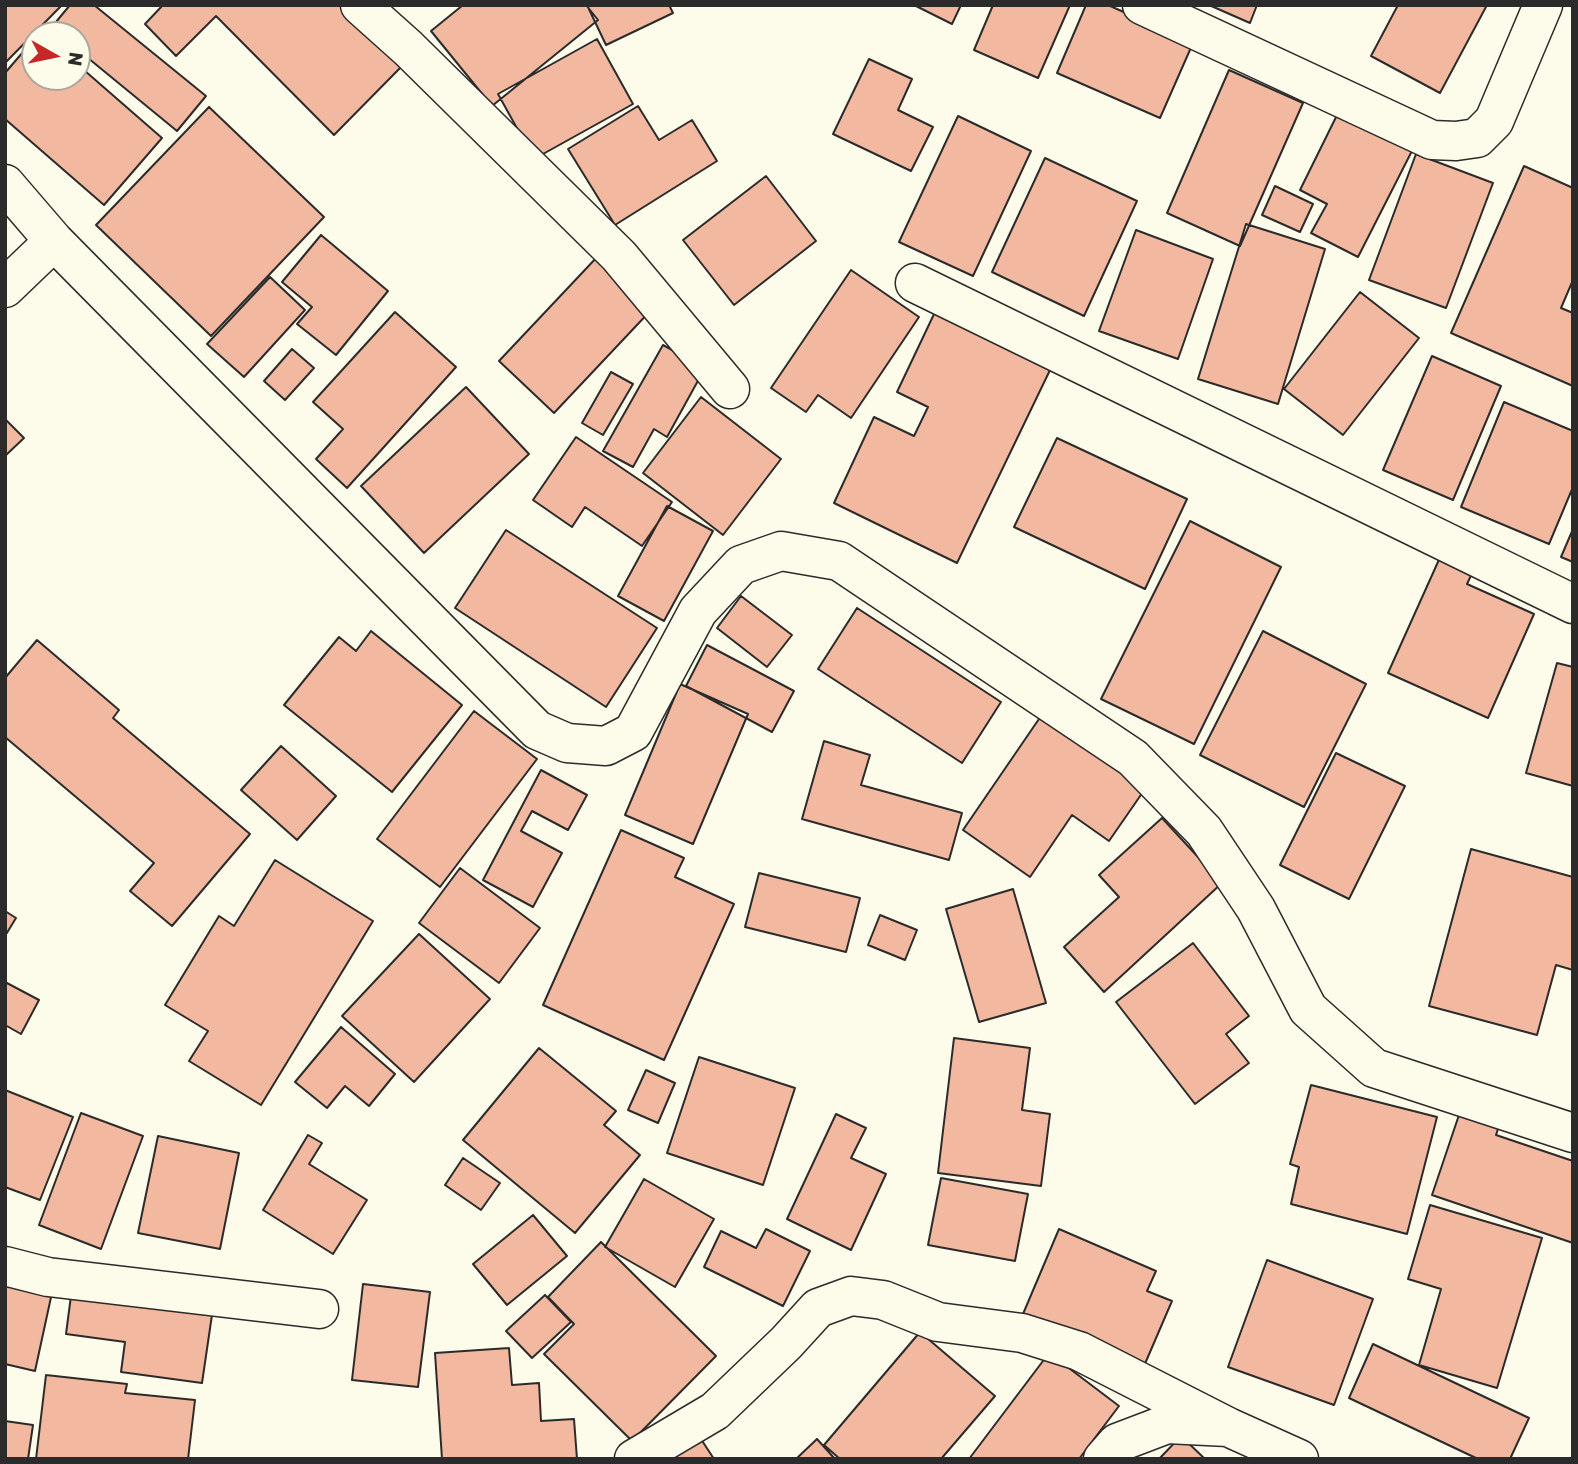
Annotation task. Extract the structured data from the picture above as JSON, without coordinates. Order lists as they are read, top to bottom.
{
  "north": "right"
}
